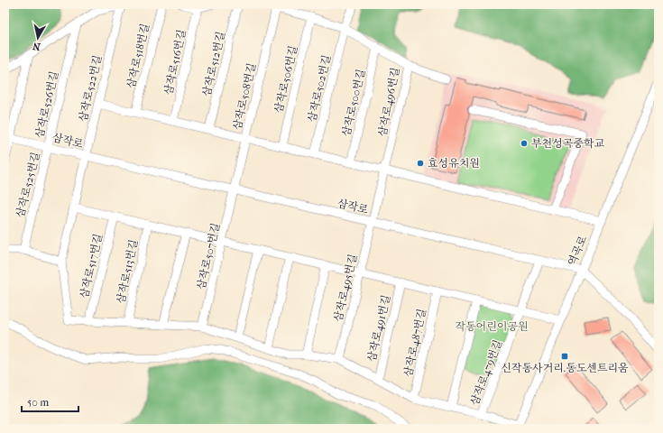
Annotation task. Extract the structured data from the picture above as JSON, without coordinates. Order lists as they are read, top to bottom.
{
  "streets": {
    "street": [
      "삼작로518번길",
      "삼작로516번길",
      "삼작로512번길",
      "삼작로506번길",
      "삼작로522번길",
      "삼작로502번길",
      "삼작로508번길",
      "삼작로496번길",
      "삼작로500번길",
      "삼작로526번길",
      "삼작로",
      "삼작로525번길",
      "역곡로",
      "삼작로507번길",
      "삼작로517번길",
      "삼작로513번길",
      "삼작로495번길",
      "삼작로491번길",
      "삼작로487번길",
      "삼작로479번길"
    ]
  },
  "crossings": [
    ["삼작로506번길", "삼작로496번길"],
    ["삼작로522번길", "삼작로"],
    ["삼작로502번길", "삼작로496번길"],
    ["삼작로508번길", "삼작로496번길"],
    ["삼작로508번길", "삼작로"],
    ["삼작로508번길", "삼작로507번길"],
    ["삼작로496번길", "삼작로500번길"],
    ["삼작로496번길", "삼작로"],
    ["삼작로496번길", "삼작로495번길"],
    ["삼작로526번길", "삼작로"],
    ["삼작로526번길", "삼작로525번길"],
    ["삼작로", "삼작로525번길"],
    ["삼작로", "역곡로"],
    ["삼작로", "삼작로507번길"],
    ["삼작로", "삼작로495번길"],
    ["삼작로", "삼작로479번길"],
    ["삼작로495번길", "삼작로479번길"],
    ["삼작로491번길", "삼작로479번길"],
    ["삼작로487번길", "삼작로479번길"]
  ],
  "parks": ["작동어린이공원"],
  "places": {
    "other": ["부천성곡중학교", "효성유치원"],
    "transit": ["신작동사거리.동도센트리움"]
  },
  "scale_bar": "50 m",
  "north": "bottom"
}
